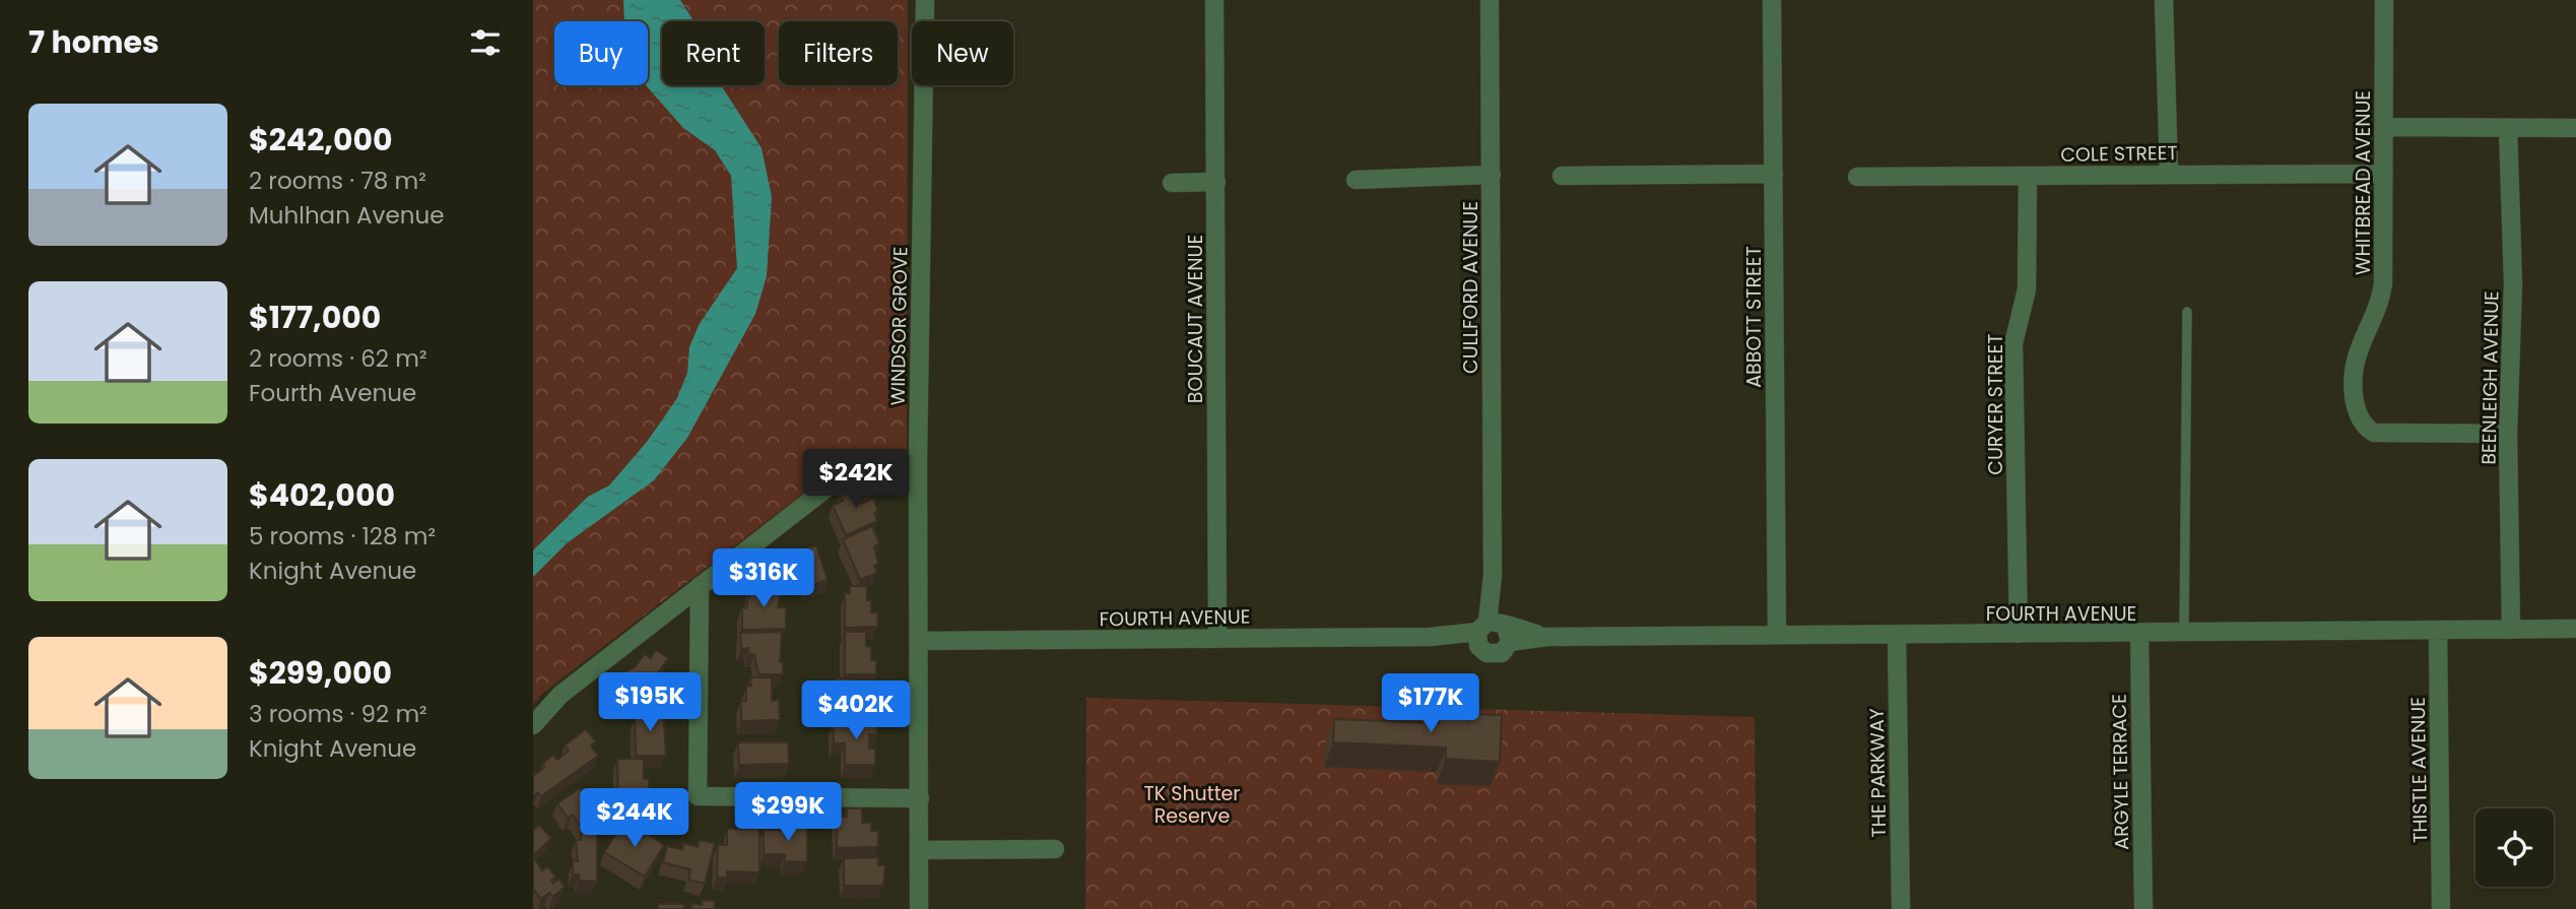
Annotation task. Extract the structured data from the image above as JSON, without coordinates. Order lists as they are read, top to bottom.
{
  "streets": {
    "street": [
      "COLE STREET",
      "WHITBREAD AVENUE",
      "CULLFORD AVENUE",
      "ABBOTT STREET",
      "BOUCAUT AVENUE",
      "WINDSOR GROVE",
      "BEENLEIGH AVENUE",
      "CURYER STREET",
      "FOURTH AVENUE",
      "THISTLE AVENUE",
      "ARGYLE TERRACE",
      "THE PARKWAY"
    ]
  },
  "crossings": [
    ["COLE STREET", "WHITBREAD AVENUE"],
    ["COLE STREET", "CURYER STREET"],
    ["WHITBREAD AVENUE", "BEENLEIGH AVENUE"],
    ["CULLFORD AVENUE", "FOURTH AVENUE"],
    ["ABBOTT STREET", "FOURTH AVENUE"],
    ["BOUCAUT AVENUE", "FOURTH AVENUE"],
    ["WINDSOR GROVE", "FOURTH AVENUE"],
    ["BEENLEIGH AVENUE", "FOURTH AVENUE"],
    ["CURYER STREET", "FOURTH AVENUE"],
    ["FOURTH AVENUE", "THISTLE AVENUE"],
    ["FOURTH AVENUE", "ARGYLE TERRACE"],
    ["FOURTH AVENUE", "THE PARKWAY"]
  ],
  "parks": ["TK Shutter Reserve"],
  "page": {
    "heading": "7 homes",
    "chip": [
      "Buy",
      "Rent",
      "Filters",
      "New"
    ],
    "list": [
      {
        "name": "$242,000",
        "note": "2 rooms · 78 m² · Muhlhan Avenue"
      },
      {
        "name": "$177,000",
        "note": "2 rooms · 62 m² · Fourth Avenue"
      },
      {
        "name": "$402,000",
        "note": "5 rooms · 128 m² · Knight Avenue"
      },
      {
        "name": "$299,000",
        "note": "3 rooms · 92 m² · Knight Avenue"
      }
    ],
    "price": [
      "$242K",
      "$316K",
      "$195K",
      "$177K",
      "$402K",
      "$299K",
      "$244K"
    ]
  }
}
